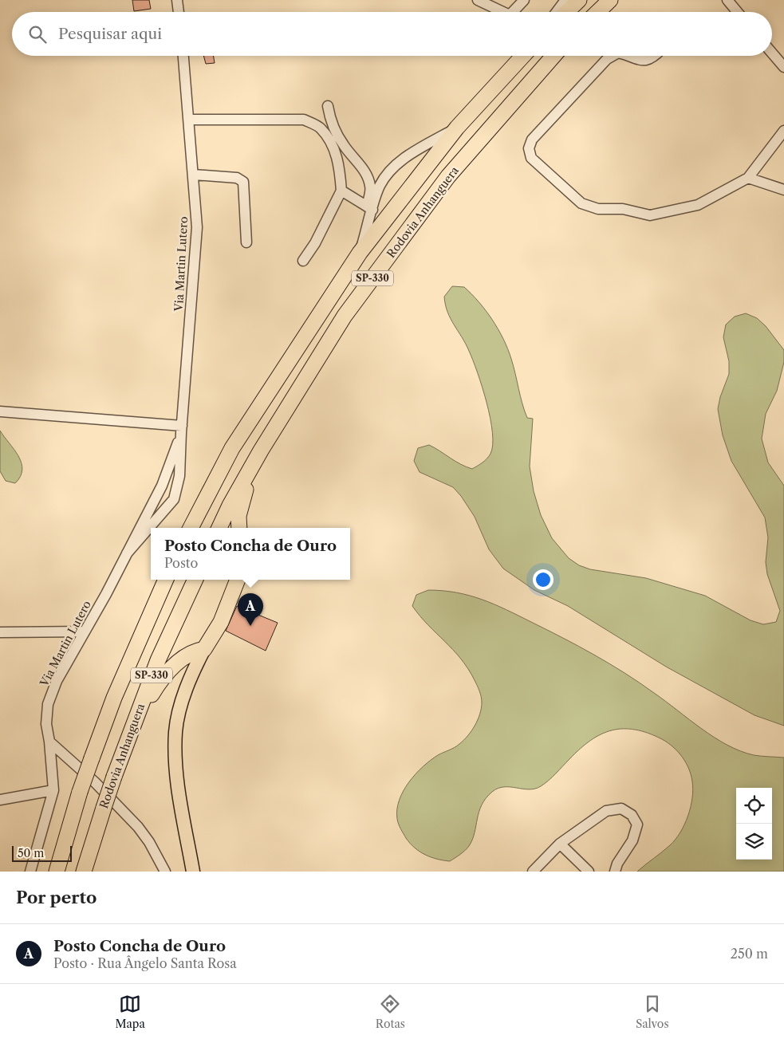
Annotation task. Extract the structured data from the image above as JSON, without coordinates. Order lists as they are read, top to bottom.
{
  "streets": {
    "highway": ["Rodovia Anhanguera", "SP-330"],
    "street": ["Via Martin Lutero"]
  },
  "scale_bar": "50 m",
  "page": {
    "search": "Pesquisar aqui",
    "popup": ["Posto Concha de Ouro", "Posto"],
    "pins": "A",
    "scale": "50 m",
    "heading": "Por perto",
    "list": [
      {
        "mark": "A",
        "name": "Posto Concha de Ouro",
        "note": "Posto · Rua Ângelo Santa Rosa",
        "value": "250 m"
      }
    ],
    "nav": ["Mapa", "Rotas", "Salvos"]
  }
}
